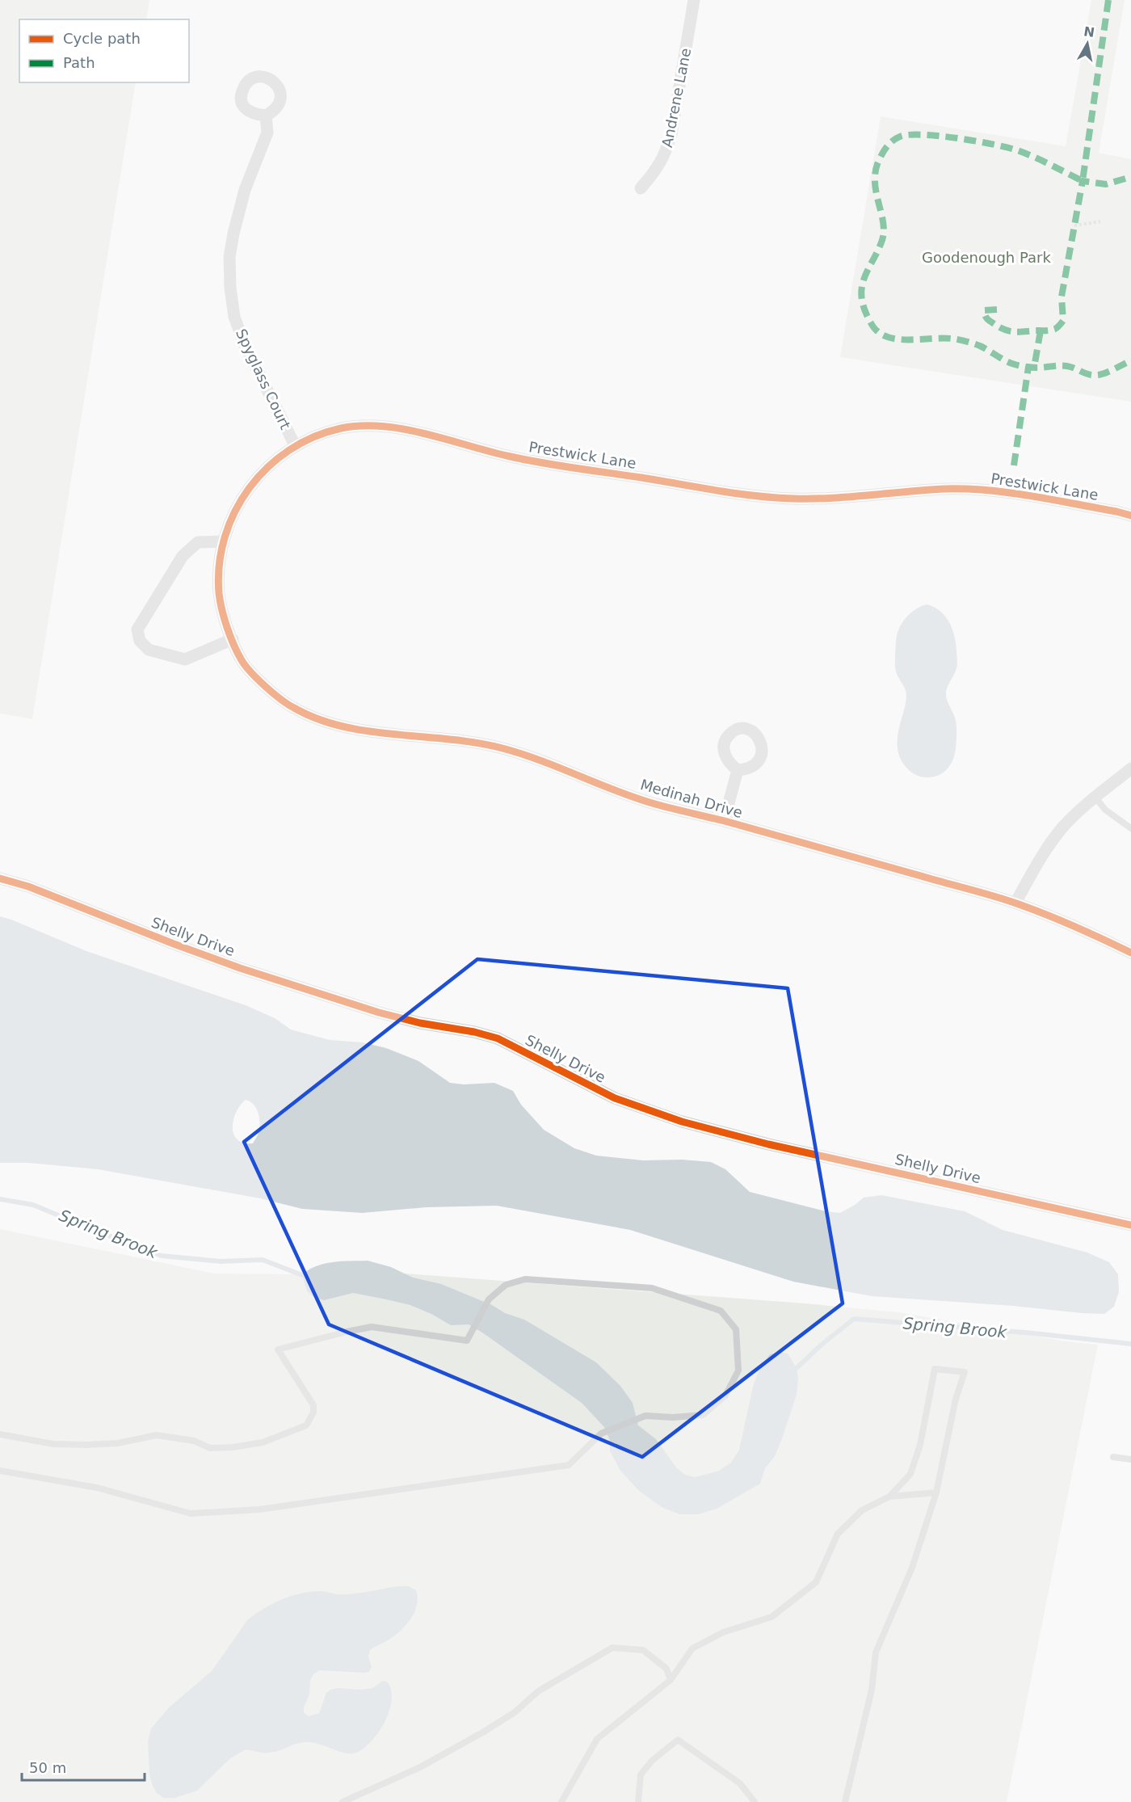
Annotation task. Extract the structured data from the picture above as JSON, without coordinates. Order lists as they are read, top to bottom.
{
  "streets": {
    "street": [
      "Andrene Lane",
      "Spyglass Court",
      "Prestwick Lane",
      "Medinah Drive",
      "Shelly Drive"
    ]
  },
  "crossings": [
    ["Spyglass Court", "Prestwick Lane"],
    ["Prestwick Lane", "Medinah Drive"]
  ],
  "water": ["Spring Brook"],
  "parks": ["Goodenough Park"],
  "legend": ["Cycle path", "Path"],
  "scale_bar": "50 m",
  "north": "top"
}
